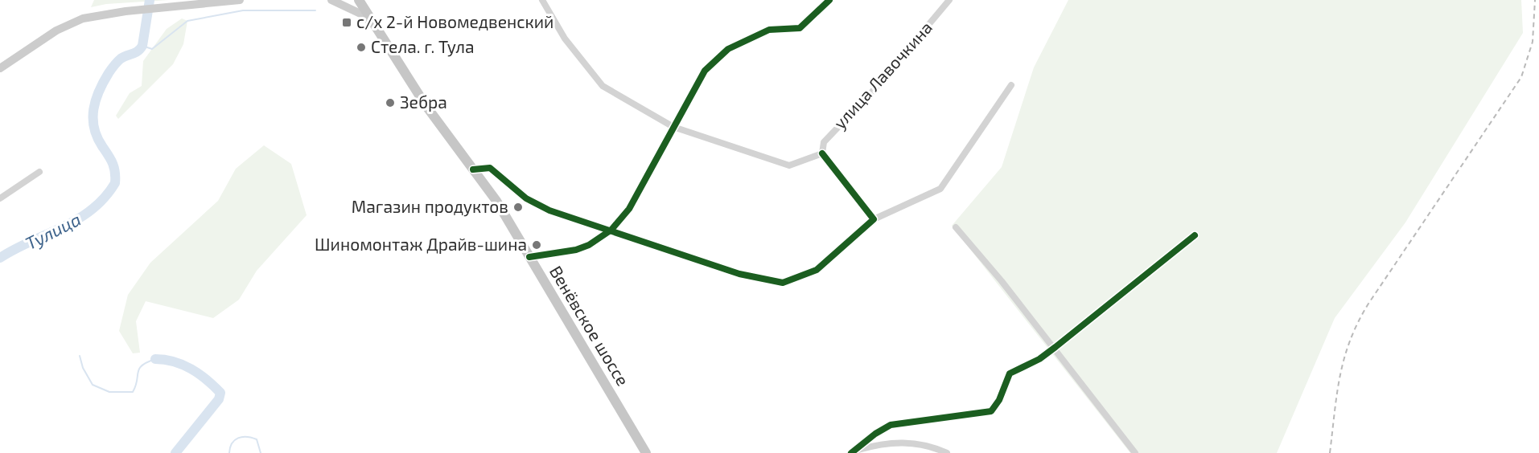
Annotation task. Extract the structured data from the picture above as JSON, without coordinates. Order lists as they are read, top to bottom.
{
  "streets": {
    "main road": ["Венёвское шоссе"],
    "street": ["улица Лавочкина"]
  },
  "water": ["Тулица"],
  "places": {
    "transit": ["с/х 2-й Новомедвенский"],
    "other": [
      "Стела. г. Тула",
      "Зебра",
      "Магазин продуктов",
      "Шиномонтаж Драйв-шина"
    ]
  }
}
